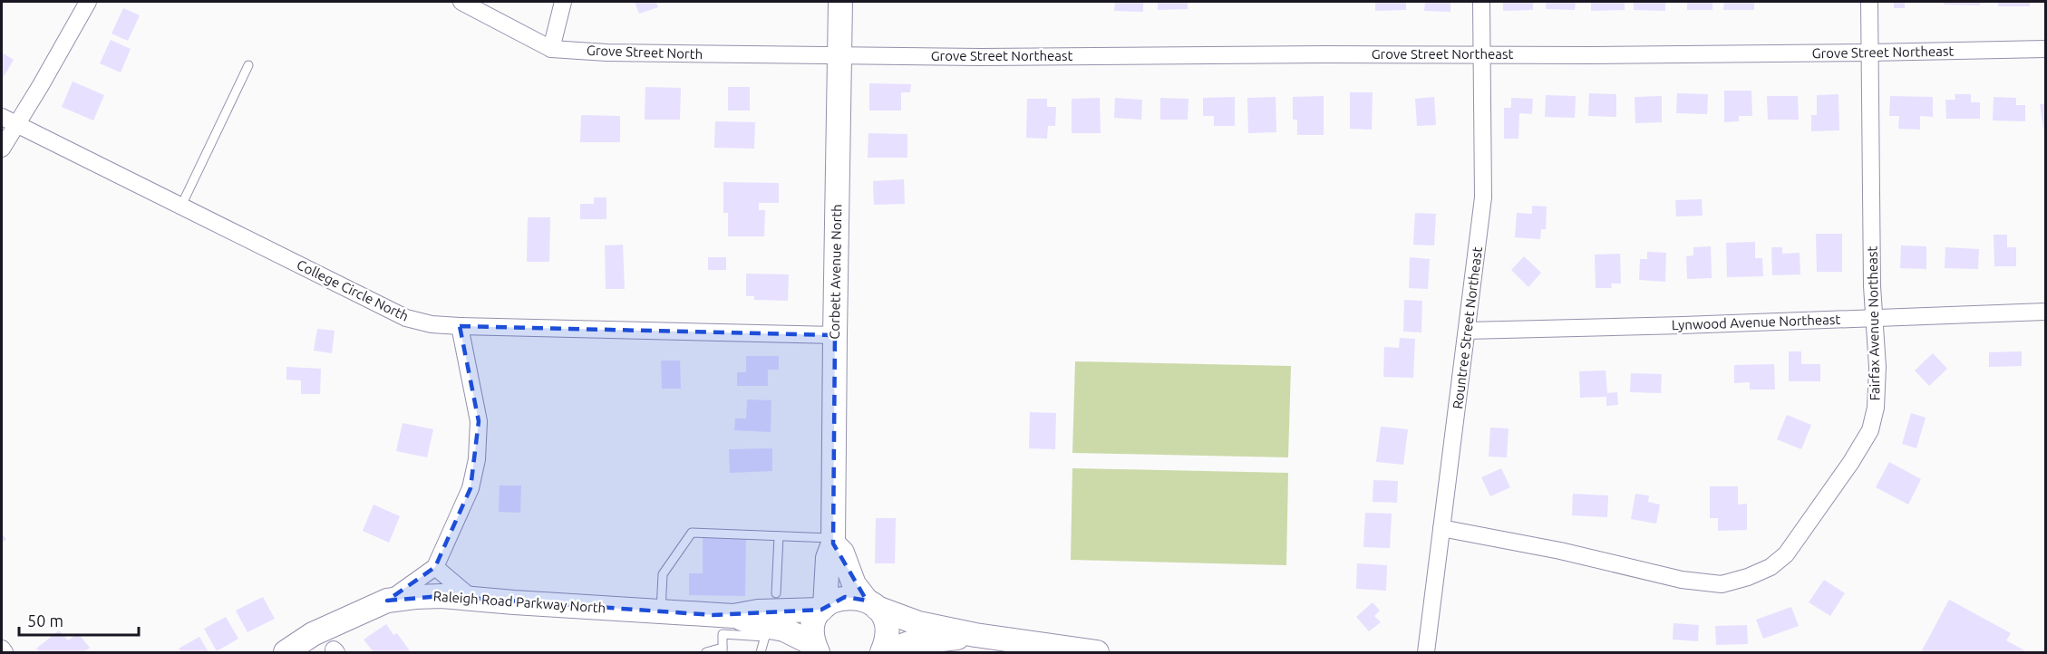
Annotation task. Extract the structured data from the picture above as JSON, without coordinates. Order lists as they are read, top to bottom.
{
  "streets": {
    "street": [
      "Grove Street North",
      "Grove Street Northeast",
      "Corbett Avenue North",
      "College Circle North",
      "Lynwood Avenue Northeast",
      "Fairfax Avenue Northeast",
      "Rountree Street Northeast",
      "Raleigh Road Parkway North"
    ]
  },
  "crossings": [
    ["Grove Street North", "Grove Street Northeast"],
    ["Grove Street North", "Corbett Avenue North"],
    ["Grove Street Northeast", "Corbett Avenue North"],
    ["Grove Street Northeast", "Fairfax Avenue Northeast"],
    ["Grove Street Northeast", "Rountree Street Northeast"],
    ["Corbett Avenue North", "College Circle North"],
    ["Corbett Avenue North", "Raleigh Road Parkway North"],
    ["Lynwood Avenue Northeast", "Fairfax Avenue Northeast"],
    ["Lynwood Avenue Northeast", "Rountree Street Northeast"],
    ["Fairfax Avenue Northeast", "Rountree Street Northeast"]
  ],
  "scale_bar": "50 m"
}
